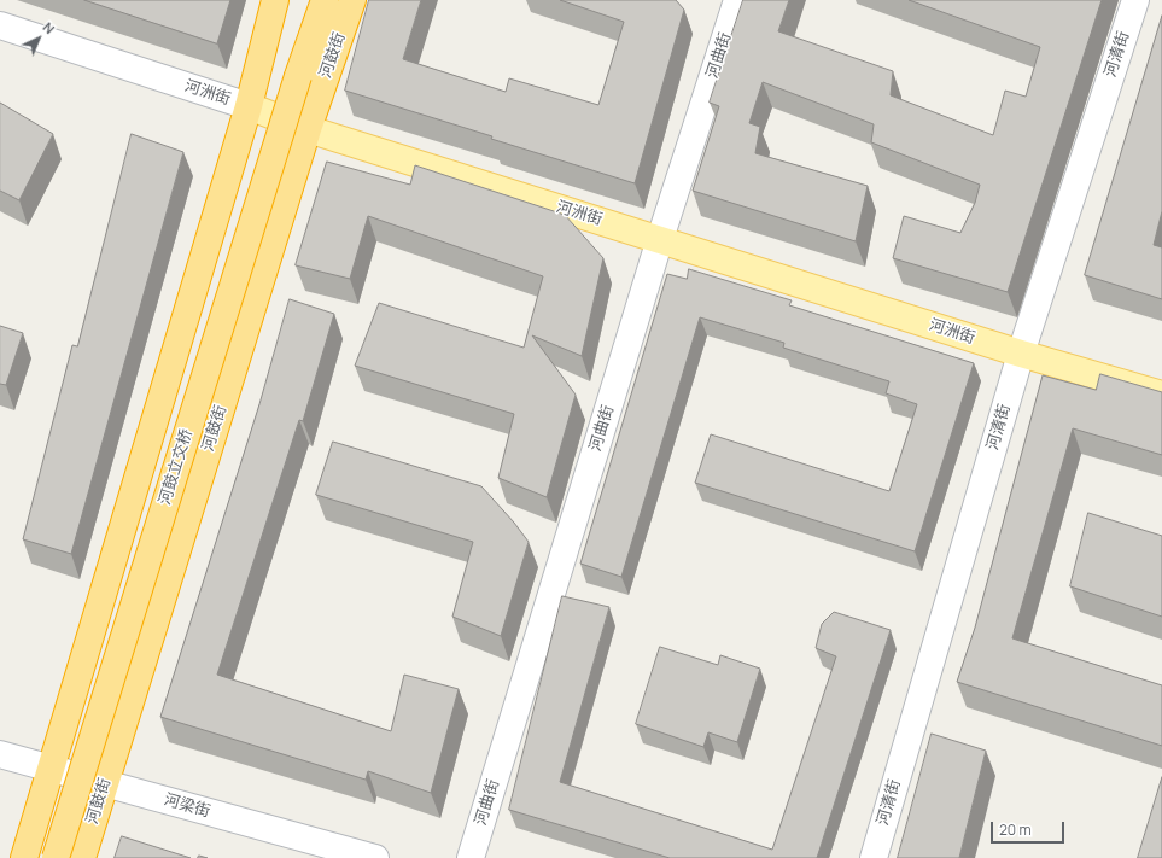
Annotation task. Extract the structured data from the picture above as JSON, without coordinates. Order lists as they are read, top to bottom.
{
  "streets": {
    "highway": ["河鼓街", "河鼓立交桥"],
    "main road": ["河洲街"],
    "street": ["河清街", "河曲街", "河梁街"]
  },
  "crossings": [
    ["河清街", "河洲街"],
    ["河鼓街", "河洲街"],
    ["河鼓街", "河梁街"],
    ["河曲街", "河洲街"]
  ],
  "scale_bar": "20 m",
  "north": "top right"
}
